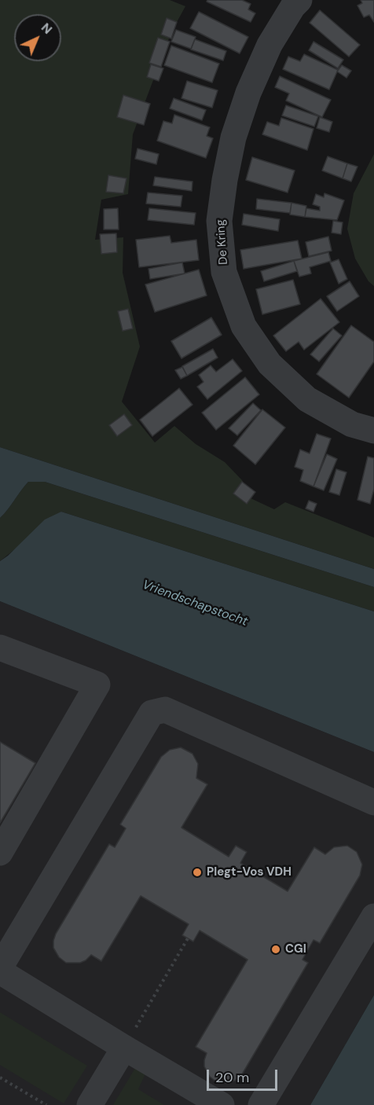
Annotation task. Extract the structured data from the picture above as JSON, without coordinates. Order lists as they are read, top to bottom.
{
  "streets": {
    "street": ["De Kring"]
  },
  "water": ["Vriendschapstocht"],
  "places": ["Plegt-Vos VDH", "CGI"],
  "scale_bar": "20 m",
  "north": "top right"
}
